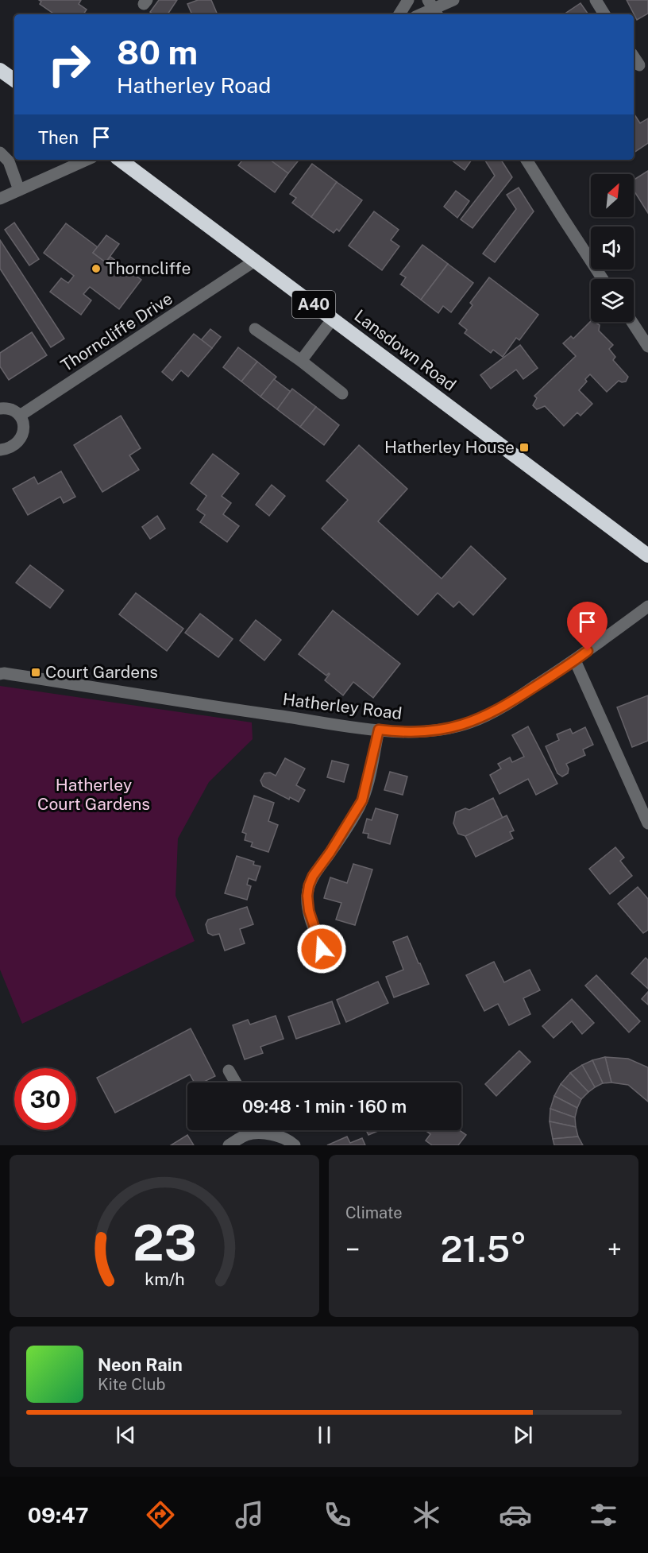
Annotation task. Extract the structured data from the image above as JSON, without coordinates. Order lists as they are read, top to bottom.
{
  "streets": {
    "highway": ["A40", "Lansdown Road"],
    "street": ["Thorncliffe Drive", "Hatherley Road"]
  },
  "crossings": [
    ["Thorncliffe Drive", "Lansdown Road"]
  ],
  "parks": ["Hatherley Court Gardens"],
  "places": {
    "other": ["Thorncliffe"],
    "transit": ["Hatherley House", "Court Gardens"]
  },
  "north": "top right",
  "page": {
    "turn": ["80 m", "Hatherley Road"],
    "then": "Then",
    "limit": "30",
    "trip": "09:48 · 1 min · 160 m",
    "tile": "Climate",
    "heat": ["−", "21.5°", "+"],
    "song": ["Neon Rain", "Kite Club"],
    "tabs": "09:47",
    "gauge": ["23", "km/h"]
  }
}
